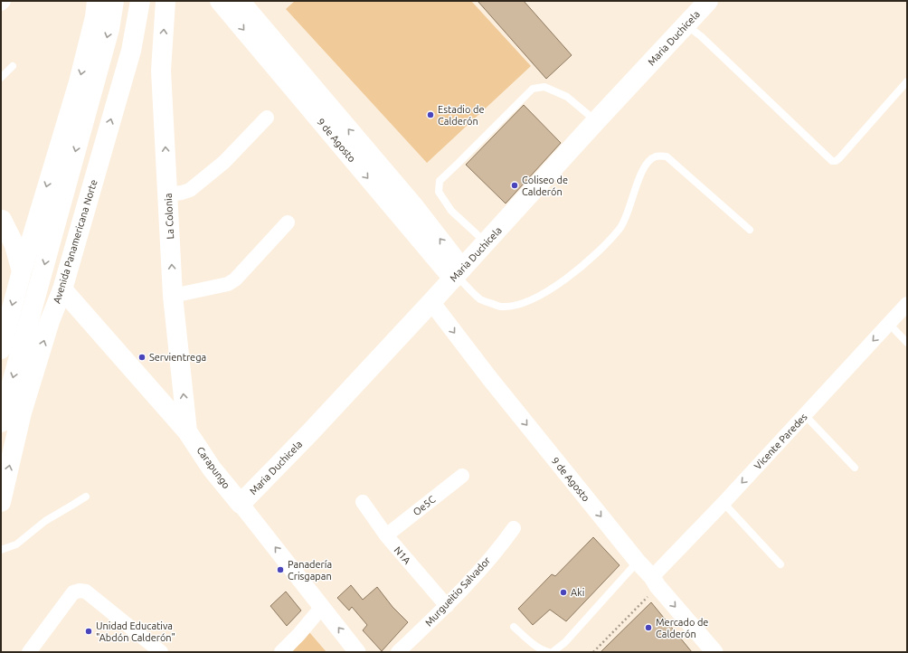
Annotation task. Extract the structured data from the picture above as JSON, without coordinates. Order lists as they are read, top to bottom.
{
  "streets": {
    "main road": [
      "Maria Duchicela",
      "9 de Agosto",
      "La Colonia",
      "Avenida Panamericana Norte",
      "Carapungo"
    ],
    "street": [
      "Vicente Paredes",
      "Oe5C",
      "N1A",
      "Murgueitio Salvador"
    ]
  },
  "crossings": [
    ["Maria Duchicela", "9 de Agosto"],
    ["Maria Duchicela", "Carapungo"],
    ["9 de Agosto", "Vicente Paredes"],
    ["La Colonia", "Carapungo"],
    ["Avenida Panamericana Norte", "Carapungo"],
    ["Oe5C", "N1A"],
    ["N1A", "Murgueitio Salvador"]
  ],
  "one_way": ["Vicente Paredes", "Carapungo"],
  "places": [
    "Estadio de Calderón",
    "Coliseo de Calderón",
    "Servientrega",
    "Panadería Crisgapan",
    "Aki",
    "Mercado de Calderón",
    "Unidad Educativa \"Abdón Calderón\""
  ]
}
